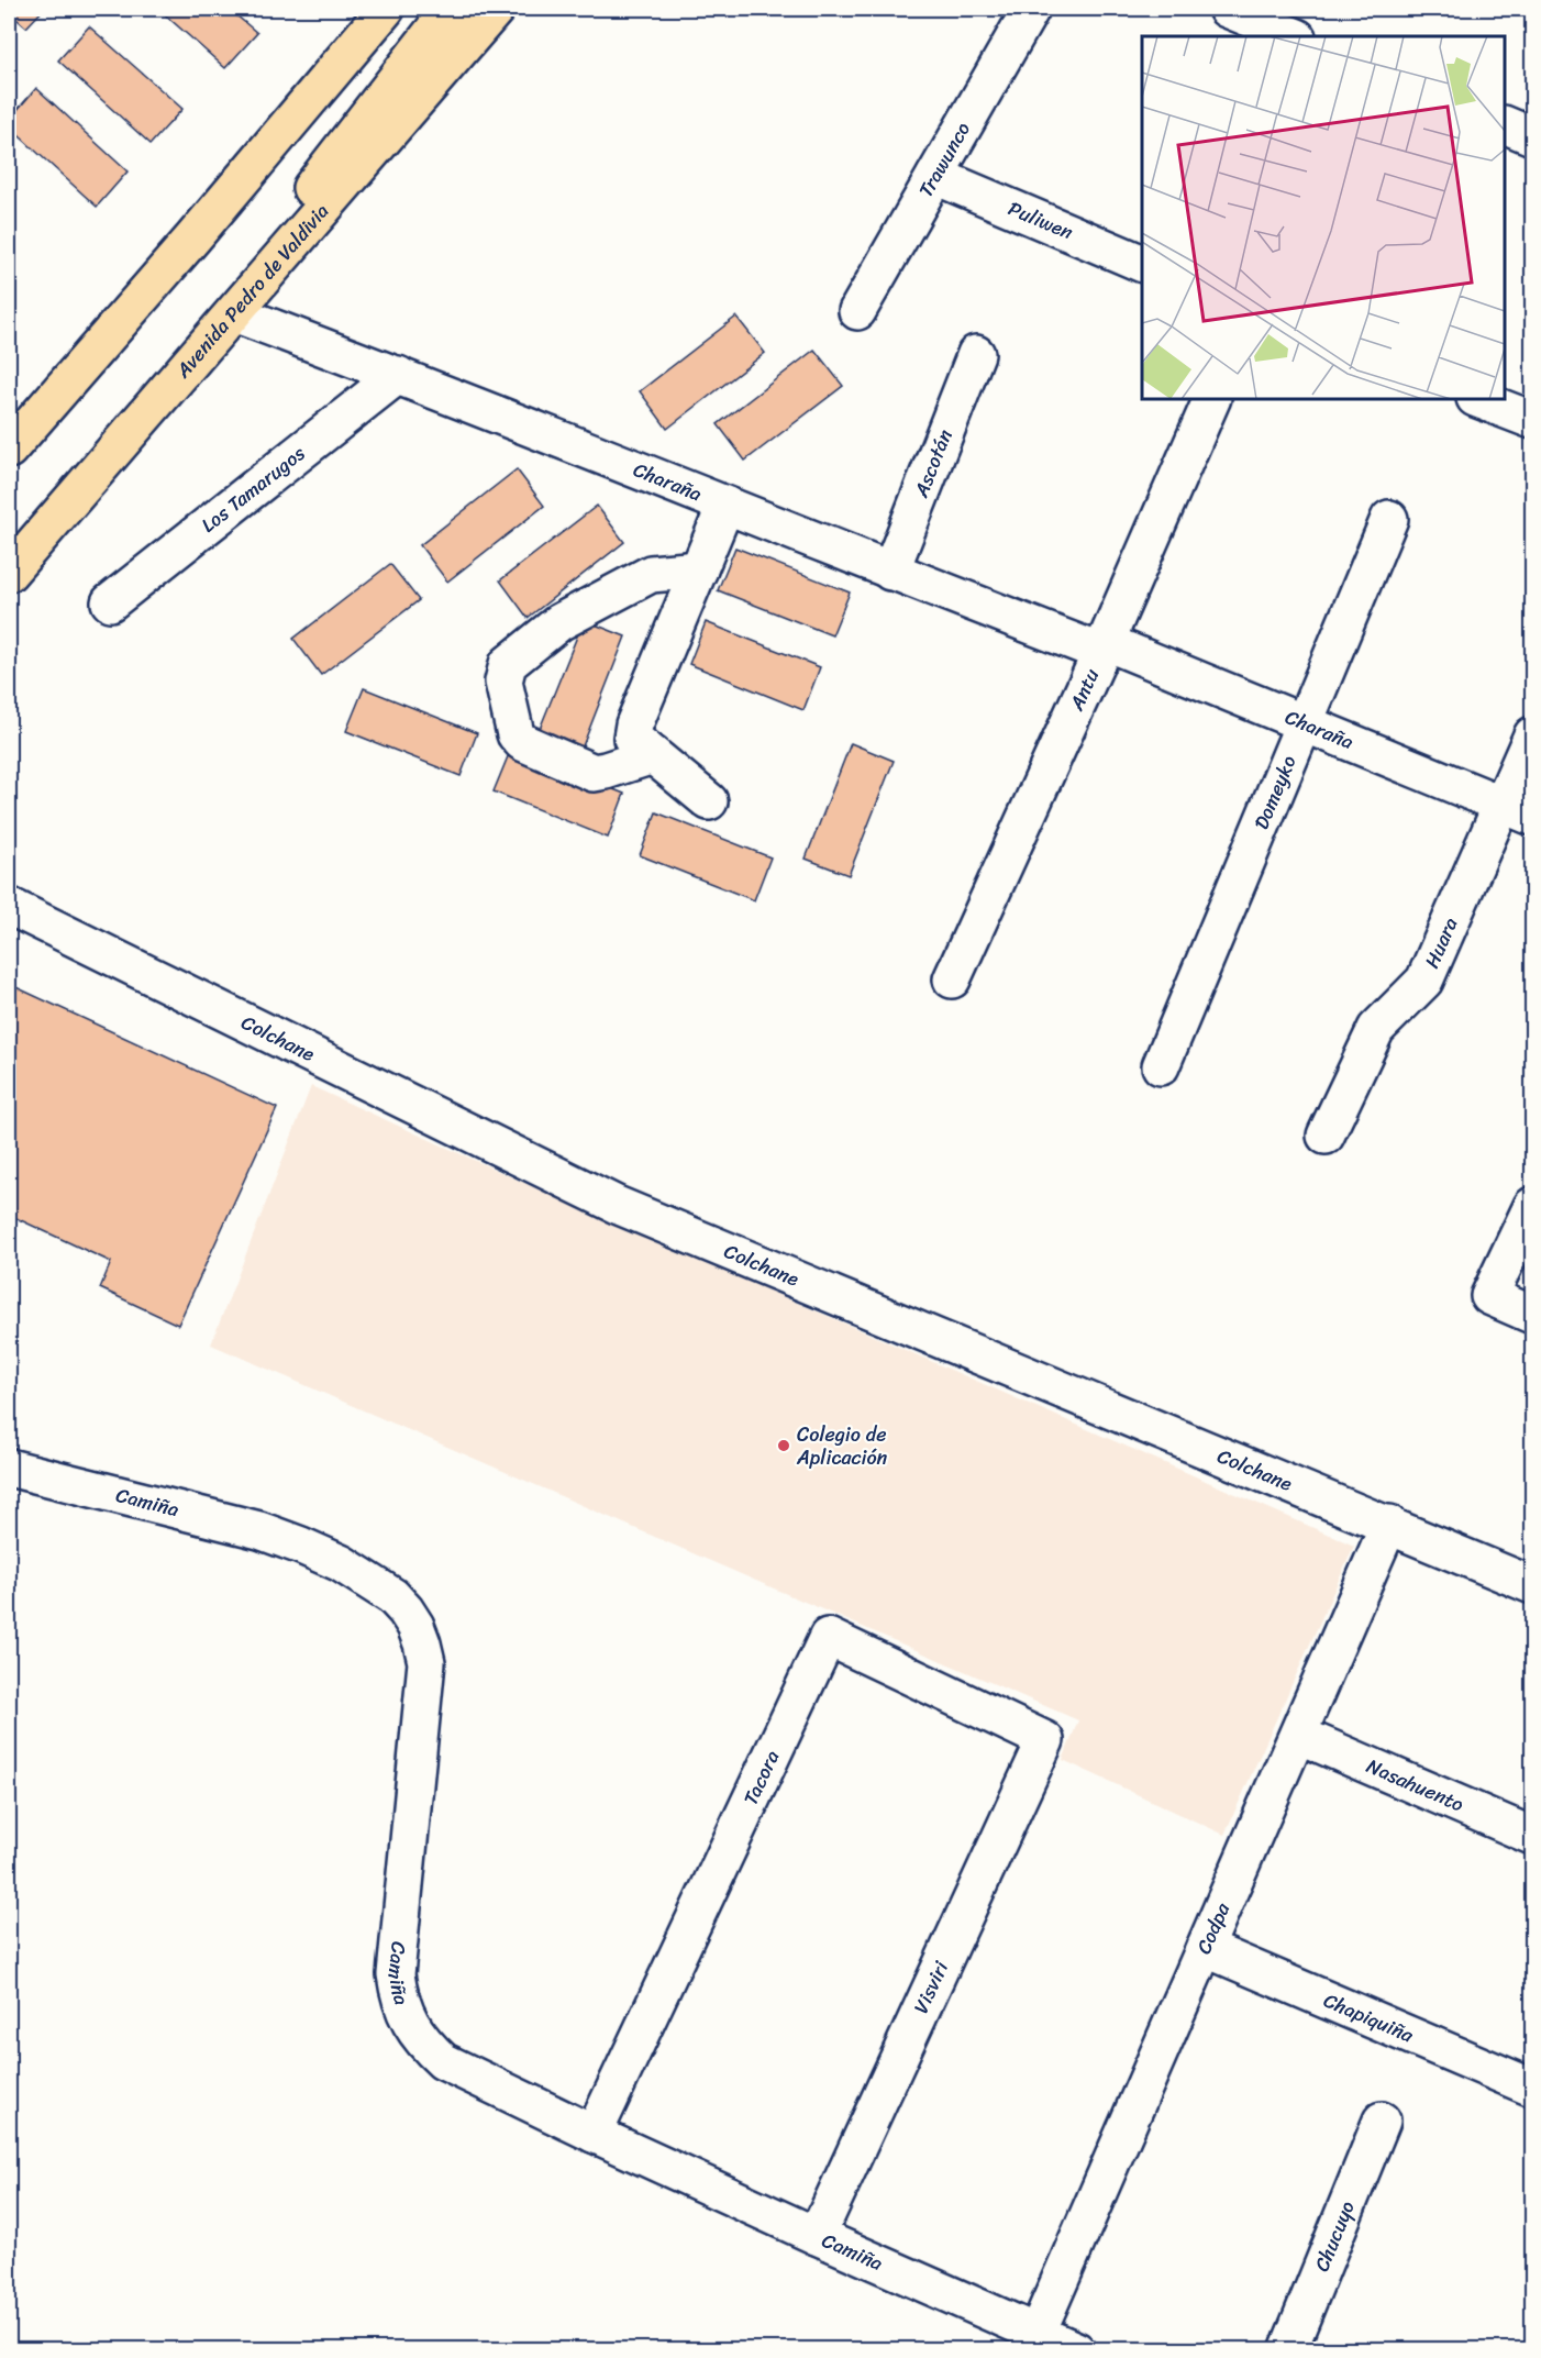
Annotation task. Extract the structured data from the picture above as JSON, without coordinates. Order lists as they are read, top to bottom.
{
  "streets": {
    "main road": ["Avenida Pedro de Valdivia"],
    "street": [
      "Trawunco",
      "Puliwen",
      "Ascotán",
      "Charaña",
      "Los Tamarugos",
      "Antu",
      "Domeyko",
      "Huara",
      "Colchane",
      "Camiña",
      "Tacora",
      "Nasahuento",
      "Codpa",
      "Visviri",
      "Chapiquiña",
      "Chucuyo"
    ]
  },
  "crossings": [
    ["Trawunco", "Puliwen"],
    ["Avenida Pedro de Valdivia", "Charaña"],
    ["Ascotán", "Charaña"],
    ["Charaña", "Los Tamarugos"],
    ["Charaña", "Antu"],
    ["Charaña", "Domeyko"],
    ["Charaña", "Huara"],
    ["Colchane", "Codpa"],
    ["Camiña", "Tacora"],
    ["Camiña", "Codpa"],
    ["Camiña", "Visviri"],
    ["Tacora", "Visviri"],
    ["Nasahuento", "Codpa"],
    ["Codpa", "Chapiquiña"]
  ],
  "places": ["Colegio de Aplicación"]
}
